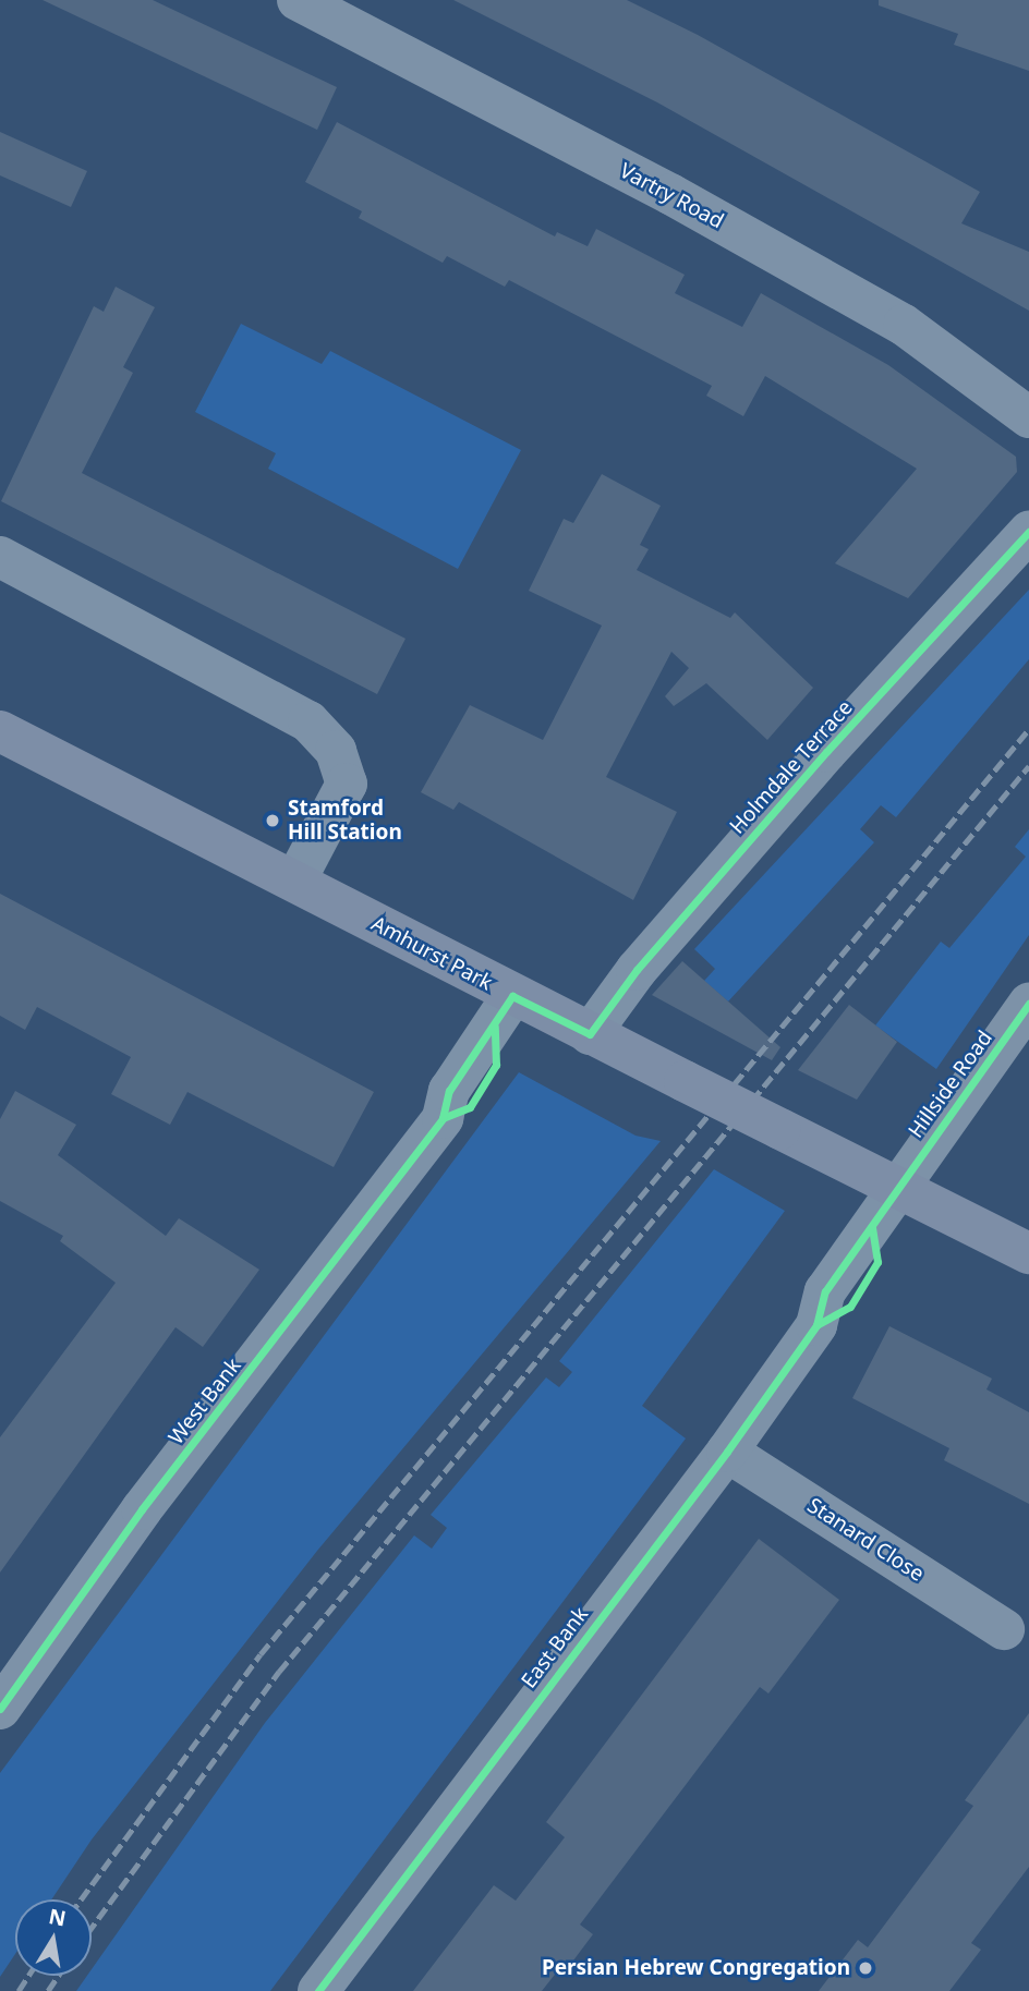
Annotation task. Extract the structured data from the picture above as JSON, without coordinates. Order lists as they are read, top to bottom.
{
  "streets": {
    "main road": ["Amhurst Park"],
    "street": [
      "Vartry Road",
      "Holmdale Terrace",
      "Hillside Road",
      "West Bank",
      "Stanard Close",
      "East Bank"
    ]
  },
  "crossings": [
    ["Holmdale Terrace", "Amhurst Park"],
    ["Amhurst Park", "Hillside Road"],
    ["Amhurst Park", "West Bank"],
    ["Amhurst Park", "East Bank"],
    ["Hillside Road", "East Bank"],
    ["Stanard Close", "East Bank"]
  ],
  "places": ["Stamford Hill Station", "Persian Hebrew Congregation"],
  "north": "top"
}
